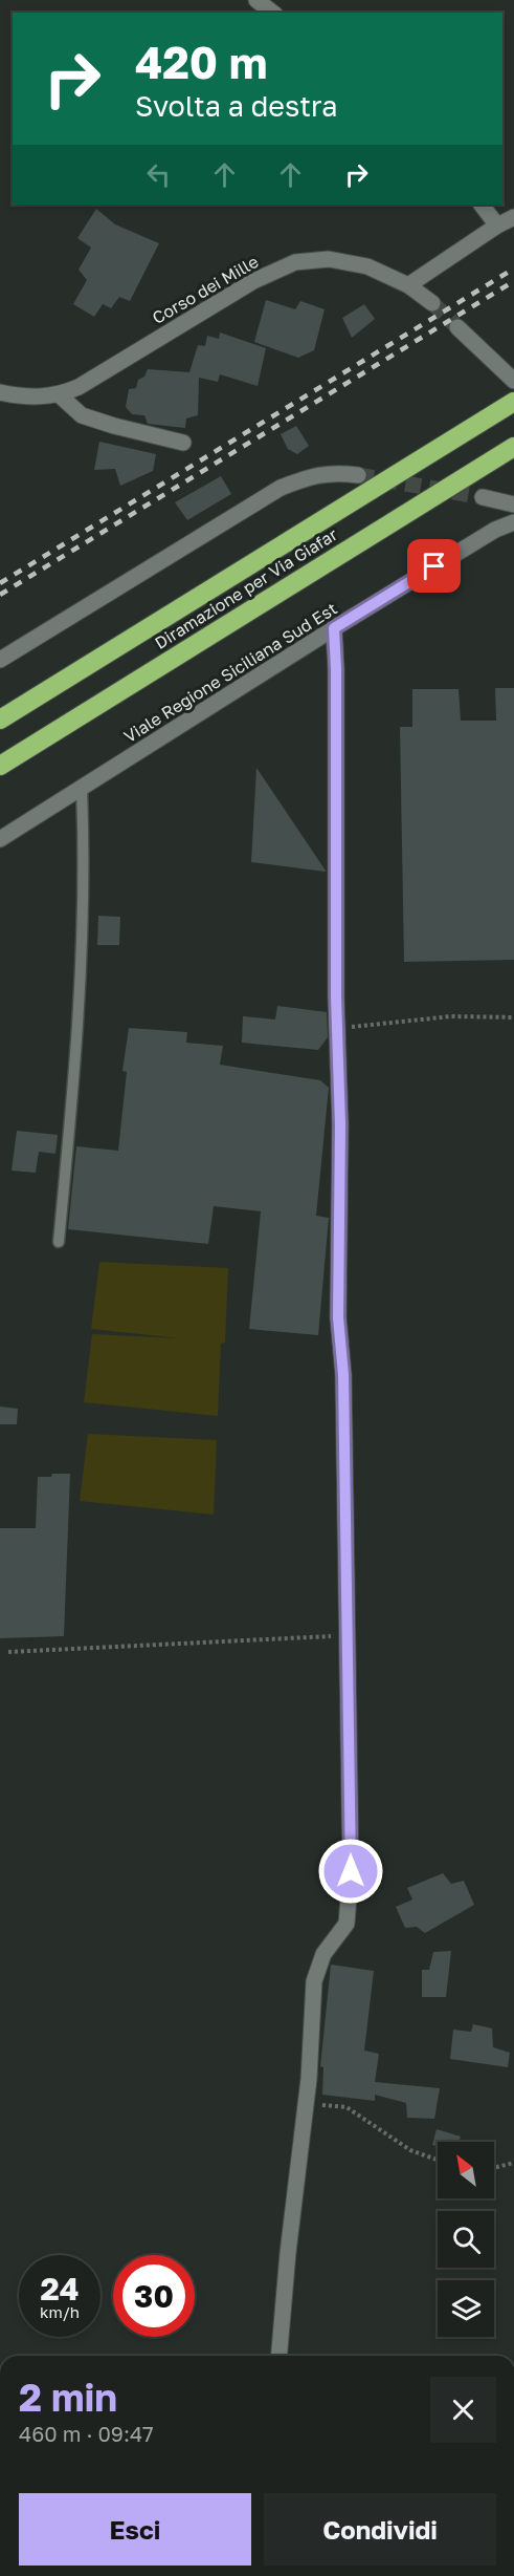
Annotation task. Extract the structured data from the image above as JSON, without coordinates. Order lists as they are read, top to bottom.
{
  "streets": {
    "highway": ["Diramazione per Via Giafar"],
    "street": ["Corso dei Mille", "Viale Regione Siciliana Sud Est"]
  },
  "north": "top left",
  "page": {
    "turn": ["420 m", "Svolta a destra"],
    "speed": "24 km/h",
    "limit": "30",
    "heading": ["2 min", "460 m · 09:47"],
    "buttons": ["Esci", "Condividi"]
  }
}
